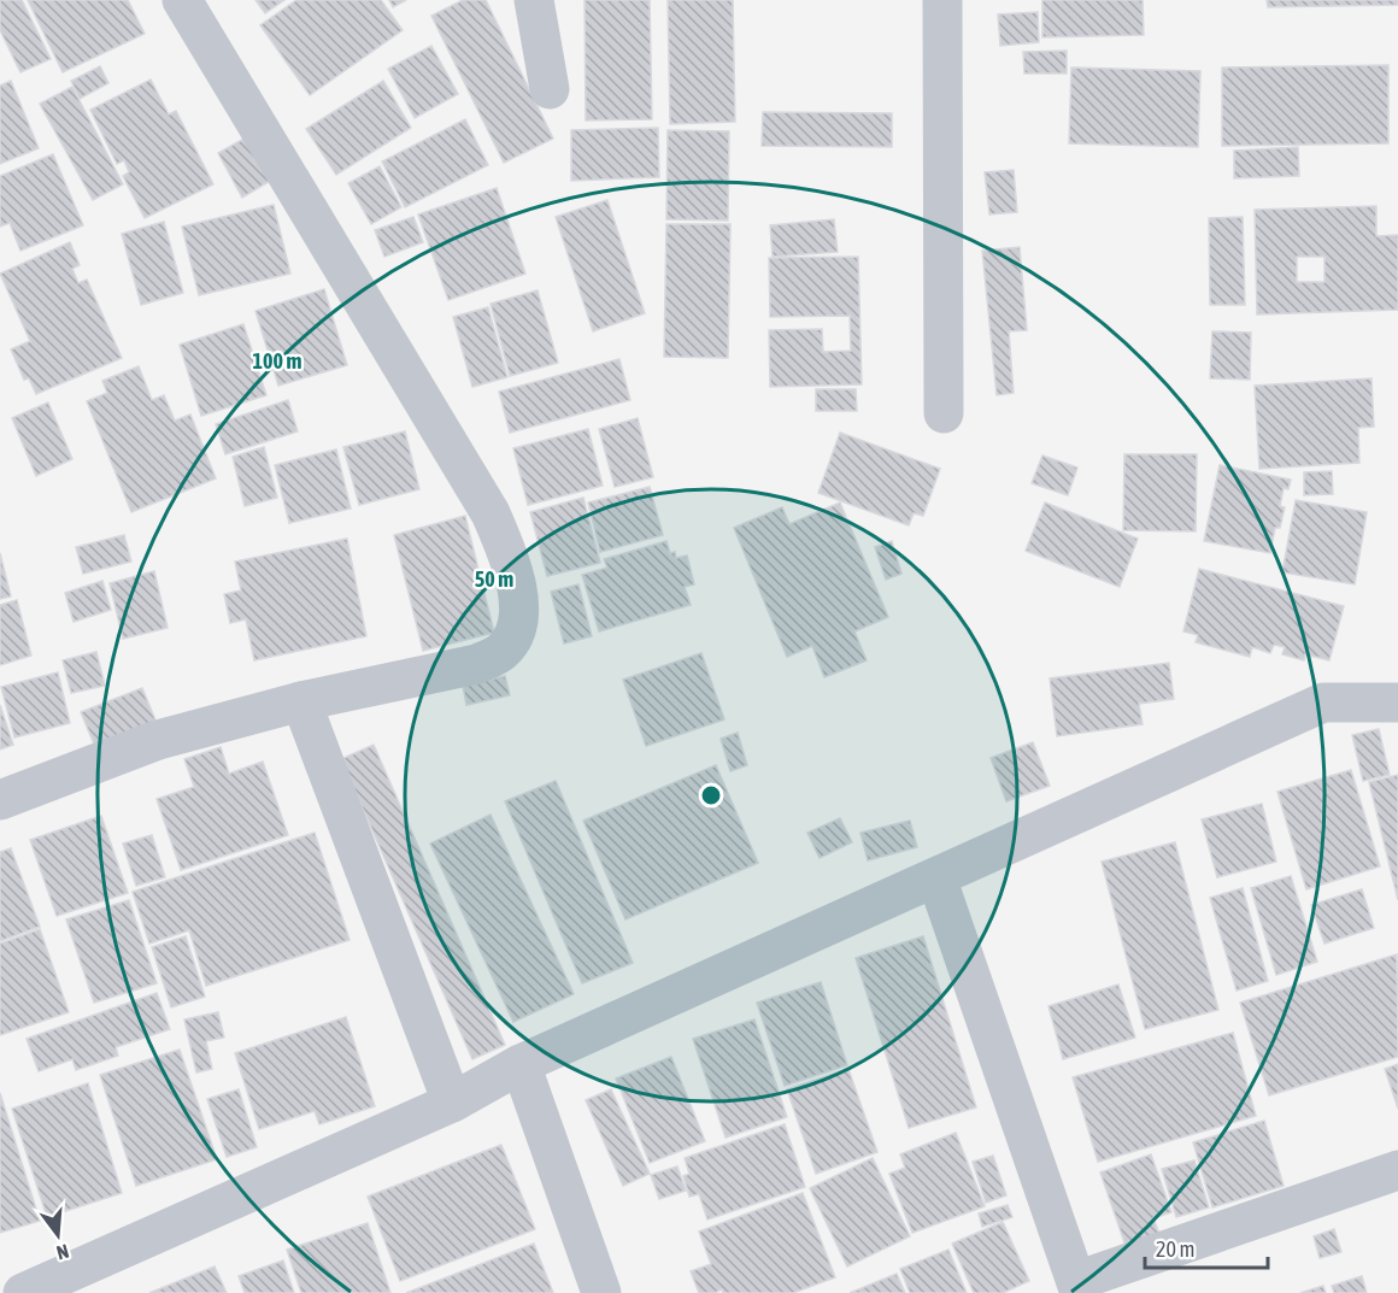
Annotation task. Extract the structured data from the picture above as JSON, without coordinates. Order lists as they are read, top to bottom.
{
  "scale_bar": "20 m",
  "north": "bottom",
  "rings": ["100 m", "50 m"]
}
